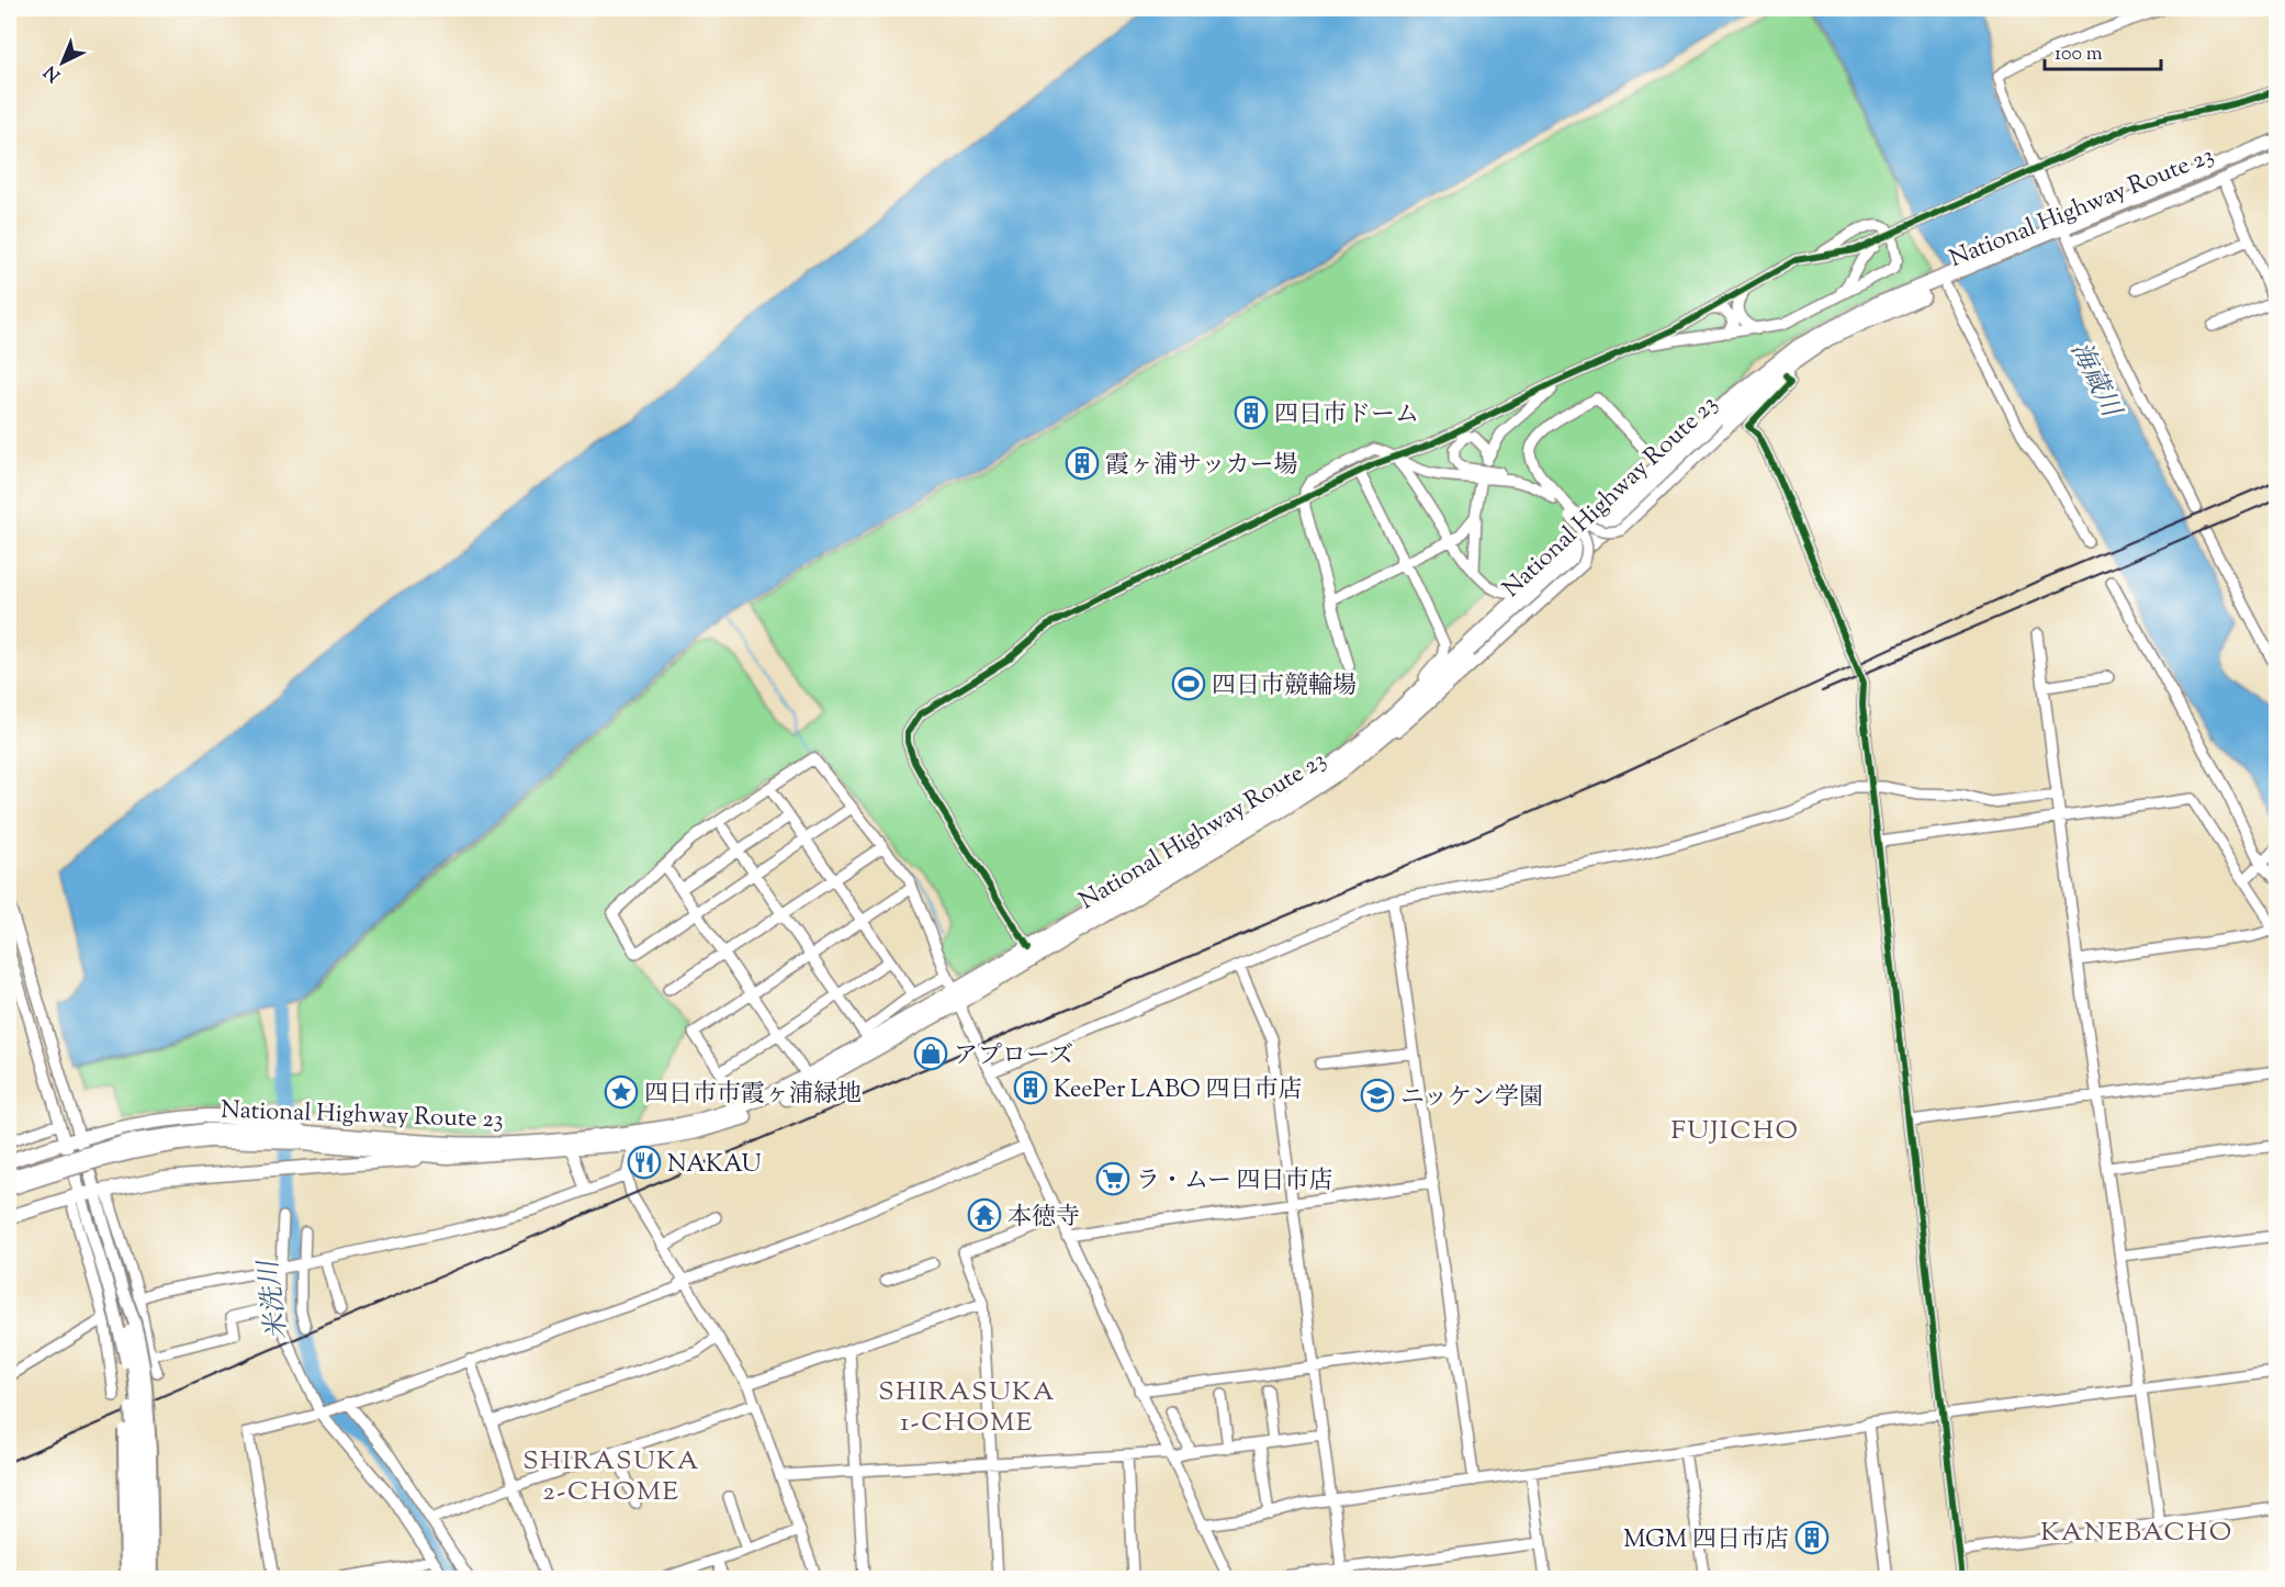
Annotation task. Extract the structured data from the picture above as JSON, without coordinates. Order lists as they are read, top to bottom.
{
  "streets": {
    "highway": ["National Highway Route 23"]
  },
  "districts": [
    "FUJICHO",
    "SHIRASUKA 1-CHOME",
    "SHIRASUKA 2-CHOME",
    "KANEBACHO"
  ],
  "water": ["海蔵川", "米洗川"],
  "places": {
    "building": [
      "四日市ドーム",
      "霞ヶ浦サッカー場",
      "KeePer LABO 四日市店",
      "MGM 四日市店"
    ],
    "sports": ["四日市競輪場"],
    "shop": ["アプローズ"],
    "place": ["四日市市霞ヶ浦緑地"],
    "school or university": ["ニッケン学園"],
    "restaurant": ["NAKAU"],
    "supermarket": ["ラ・ムー 四日市店"],
    "temple": ["本徳寺"]
  },
  "scale_bar": "100 m",
  "north": "bottom left"
}
